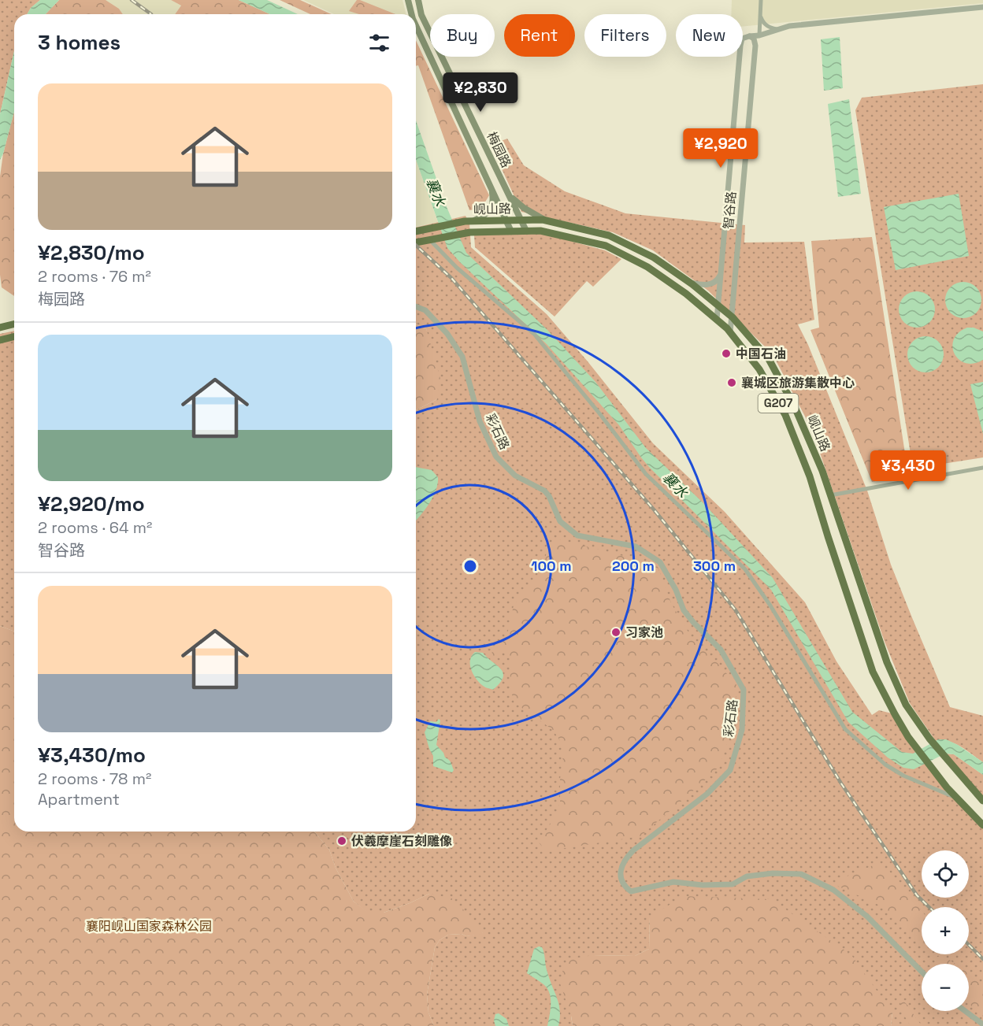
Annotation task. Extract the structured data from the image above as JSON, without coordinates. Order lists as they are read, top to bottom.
{
  "streets": {
    "highway": ["岘山路", "G207"],
    "main road": ["梅园路"],
    "street": ["智谷路", "彩石路"]
  },
  "crossings": [
    ["梅园路", "岘山路"],
    ["岘山路", "智谷路"]
  ],
  "water": ["襄水"],
  "parks": ["襄阳岘山国家森林公园"],
  "places": [
    "中国石油",
    "襄城区旅游集散中心",
    "习家池",
    "伏羲摩崖石刻雕像"
  ],
  "page": {
    "chip": [
      "Buy",
      "Rent",
      "Filters",
      "New"
    ],
    "heading": "3 homes",
    "list": [
      {
        "name": "¥2,830/mo",
        "note": "2 rooms · 76 m² · 梅园路"
      },
      {
        "name": "¥2,920/mo",
        "note": "2 rooms · 64 m² · 智谷路"
      },
      {
        "name": "¥3,430/mo",
        "note": "2 rooms · 78 m² · Apartment"
      }
    ],
    "price": ["¥2,830", "¥2,920", "¥3,430"],
    "map_buttons": ["+", "−"]
  },
  "rings": ["100 m", "200 m", "300 m"]
}
